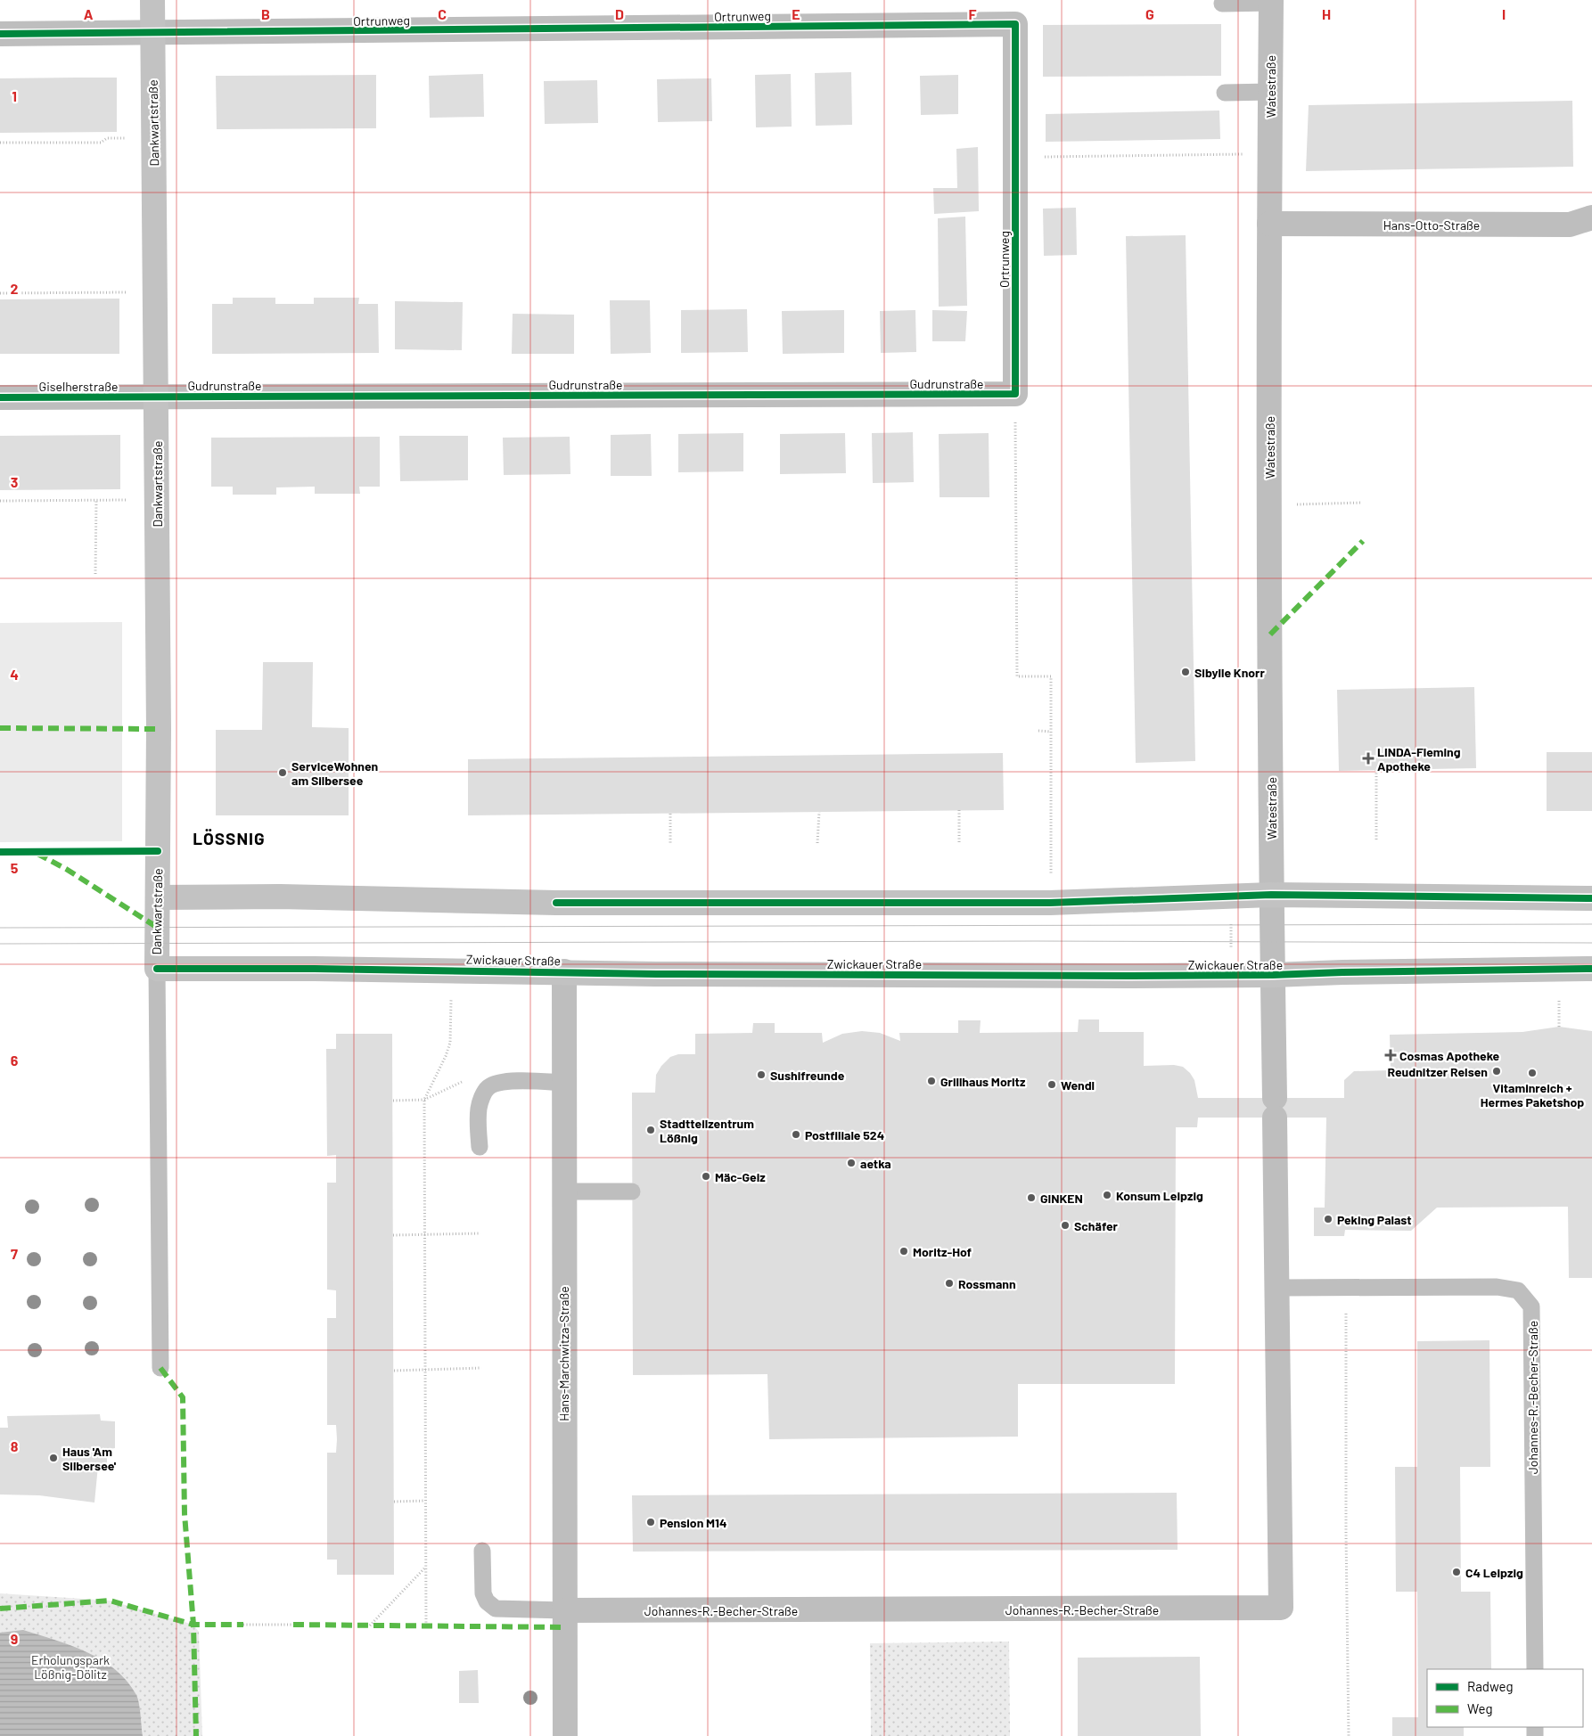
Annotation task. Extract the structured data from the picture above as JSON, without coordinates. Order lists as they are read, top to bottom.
{
  "streets": {
    "main road": ["Dankwartstraße", "Zwickauer Straße"],
    "street": [
      "Ortrunweg",
      "Watestraße",
      "Hans-Otto-Straße",
      "Gudrunstraße",
      "Giselherstraße",
      "Hans-Marchwitza-Straße",
      "Johannes-R.-Becher-Straße"
    ]
  },
  "crossings": [
    ["Ortrunweg", "Dankwartstraße"],
    ["Ortrunweg", "Gudrunstraße"],
    ["Watestraße", "Hans-Otto-Straße"],
    ["Watestraße", "Johannes-R.-Becher-Straße"],
    ["Dankwartstraße", "Gudrunstraße"],
    ["Dankwartstraße", "Giselherstraße"],
    ["Dankwartstraße", "Zwickauer Straße"],
    ["Gudrunstraße", "Giselherstraße"],
    ["Zwickauer Straße", "Hans-Marchwitza-Straße"],
    ["Zwickauer Straße", "Johannes-R.-Becher-Straße"],
    ["Hans-Marchwitza-Straße", "Johannes-R.-Becher-Straße"]
  ],
  "districts": ["LÖSSNIG"],
  "parks": ["Erholungspark Lößnig-Dölitz"],
  "places": {
    "other": [
      "Sibylle Knorr",
      "ServiceWohnen am Silbersee",
      "Reudnitzer Reisen",
      "Vitaminreich + Hermes Paketshop",
      "Sushifreunde",
      "Grillhaus Moritz",
      "Wendl",
      "Stadtteilzentrum Lößnig",
      "Postfiliale 524",
      "aetka",
      "Mäc-Geiz",
      "Konsum Leipzig",
      "GINKEN",
      "Peking Palast",
      "Schäfer",
      "Moritz-Hof",
      "Rossmann",
      "Haus 'Am Silbersee'",
      "Pension M14",
      "C4 Leipzig"
    ],
    "health": ["LINDA-Fleming Apotheke", "Cosmas Apotheke"]
  },
  "legend": ["Radweg", "Weg"],
  "grid": {
    "columns": [
      "A",
      "B",
      "C",
      "D",
      "E",
      "F",
      "G",
      "H",
      "I"
    ],
    "rows": [
      "1",
      "2",
      "3",
      "4",
      "5",
      "6",
      "7",
      "8",
      "9"
    ]
  }
}
